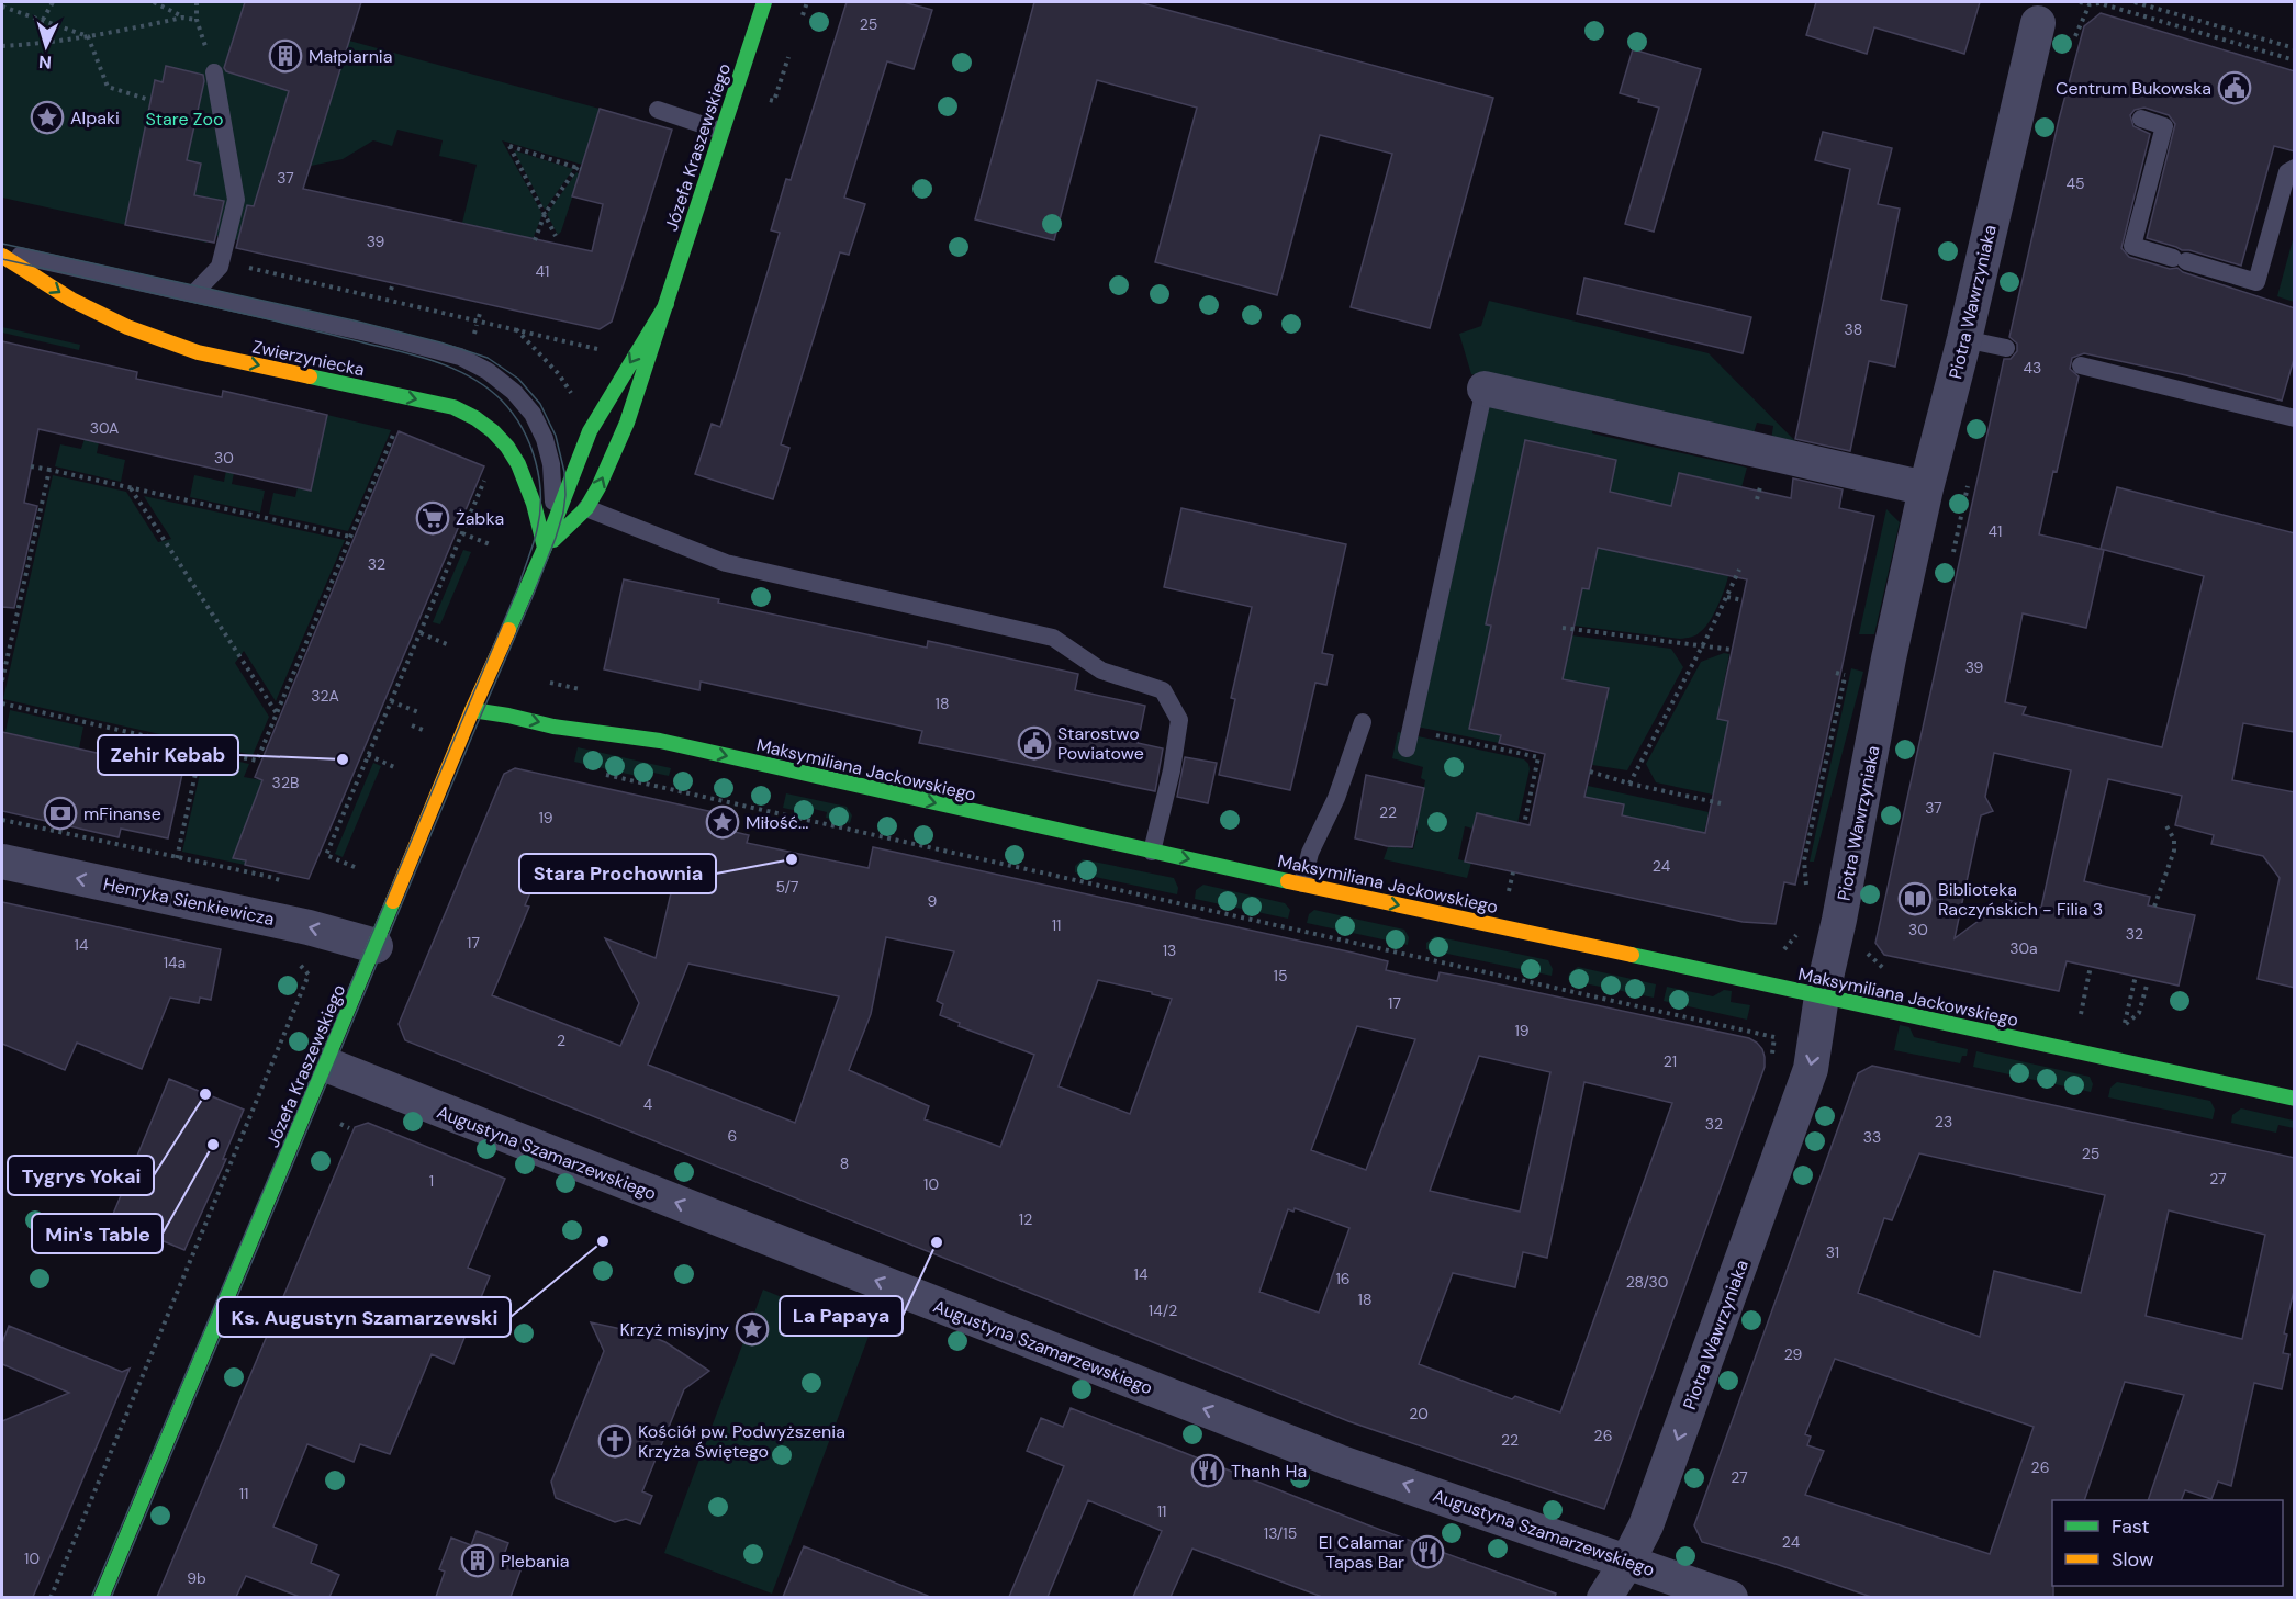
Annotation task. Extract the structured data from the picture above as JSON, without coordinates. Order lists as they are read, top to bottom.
{
  "streets": {
    "street": [
      "Józefa Kraszewskiego",
      "Piotra Wawrzyniaka",
      "Zwierzyniecka",
      "Maksymiliana Jackowskiego",
      "Henryka Sienkiewicza",
      "Augustyna Szamarzewskiego"
    ]
  },
  "crossings": [
    ["Józefa Kraszewskiego", "Zwierzyniecka"],
    ["Józefa Kraszewskiego", "Maksymiliana Jackowskiego"],
    ["Józefa Kraszewskiego", "Henryka Sienkiewicza"],
    ["Józefa Kraszewskiego", "Augustyna Szamarzewskiego"],
    ["Piotra Wawrzyniaka", "Maksymiliana Jackowskiego"],
    ["Piotra Wawrzyniaka", "Augustyna Szamarzewskiego"]
  ],
  "one_way": [
    "Piotra Wawrzyniaka",
    "Zwierzyniecka",
    "Maksymiliana Jackowskiego",
    "Henryka Sienkiewicza",
    "Augustyna Szamarzewskiego"
  ],
  "parks": ["Stare Zoo"],
  "places": {
    "building": ["Małpiarnia", "Plebania"],
    "public building": ["Centrum Bukowska", "Starostwo Powiatowe"],
    "place": ["Alpaki", "Miłość...", "Krzyż misyjny"],
    "supermarket": ["Żabka"],
    "other": [
      "Zehir Kebab",
      "Stara Prochownia",
      "Tygrys Yokai",
      "Min's Table",
      "Ks. Augustyn Szamarzewski",
      "La Papaya"
    ],
    "bank": ["mFinanse"],
    "library": ["Biblioteka Raczyńskich - Filia 3"],
    "church": ["Kościół pw. Podwyższenia Krzyża Świętego"],
    "restaurant": ["Thanh Ha", "El Calamar Tapas Bar"]
  },
  "house_numbers": [
    "25",
    "37",
    "45",
    "39",
    "41",
    "38",
    "43",
    "30A",
    "30",
    "41",
    "32",
    "39",
    "32A",
    "18",
    "32B",
    "37",
    "22",
    "19",
    "24",
    "5/7",
    "9",
    "11",
    "30",
    "32",
    "17",
    "14",
    "30a",
    "13",
    "14a",
    "15",
    "17",
    "19",
    "2",
    "21",
    "4",
    "23",
    "32",
    "6",
    "33",
    "25",
    "8",
    "27",
    "1",
    "10",
    "12",
    "31",
    "14",
    "16",
    "28/30",
    "18",
    "14/2",
    "29",
    "20",
    "26",
    "22",
    "26",
    "27",
    "11",
    "11",
    "13/15",
    "24",
    "10",
    "9b"
  ],
  "legend": ["Fast", "Slow"],
  "north": "bottom"
}
